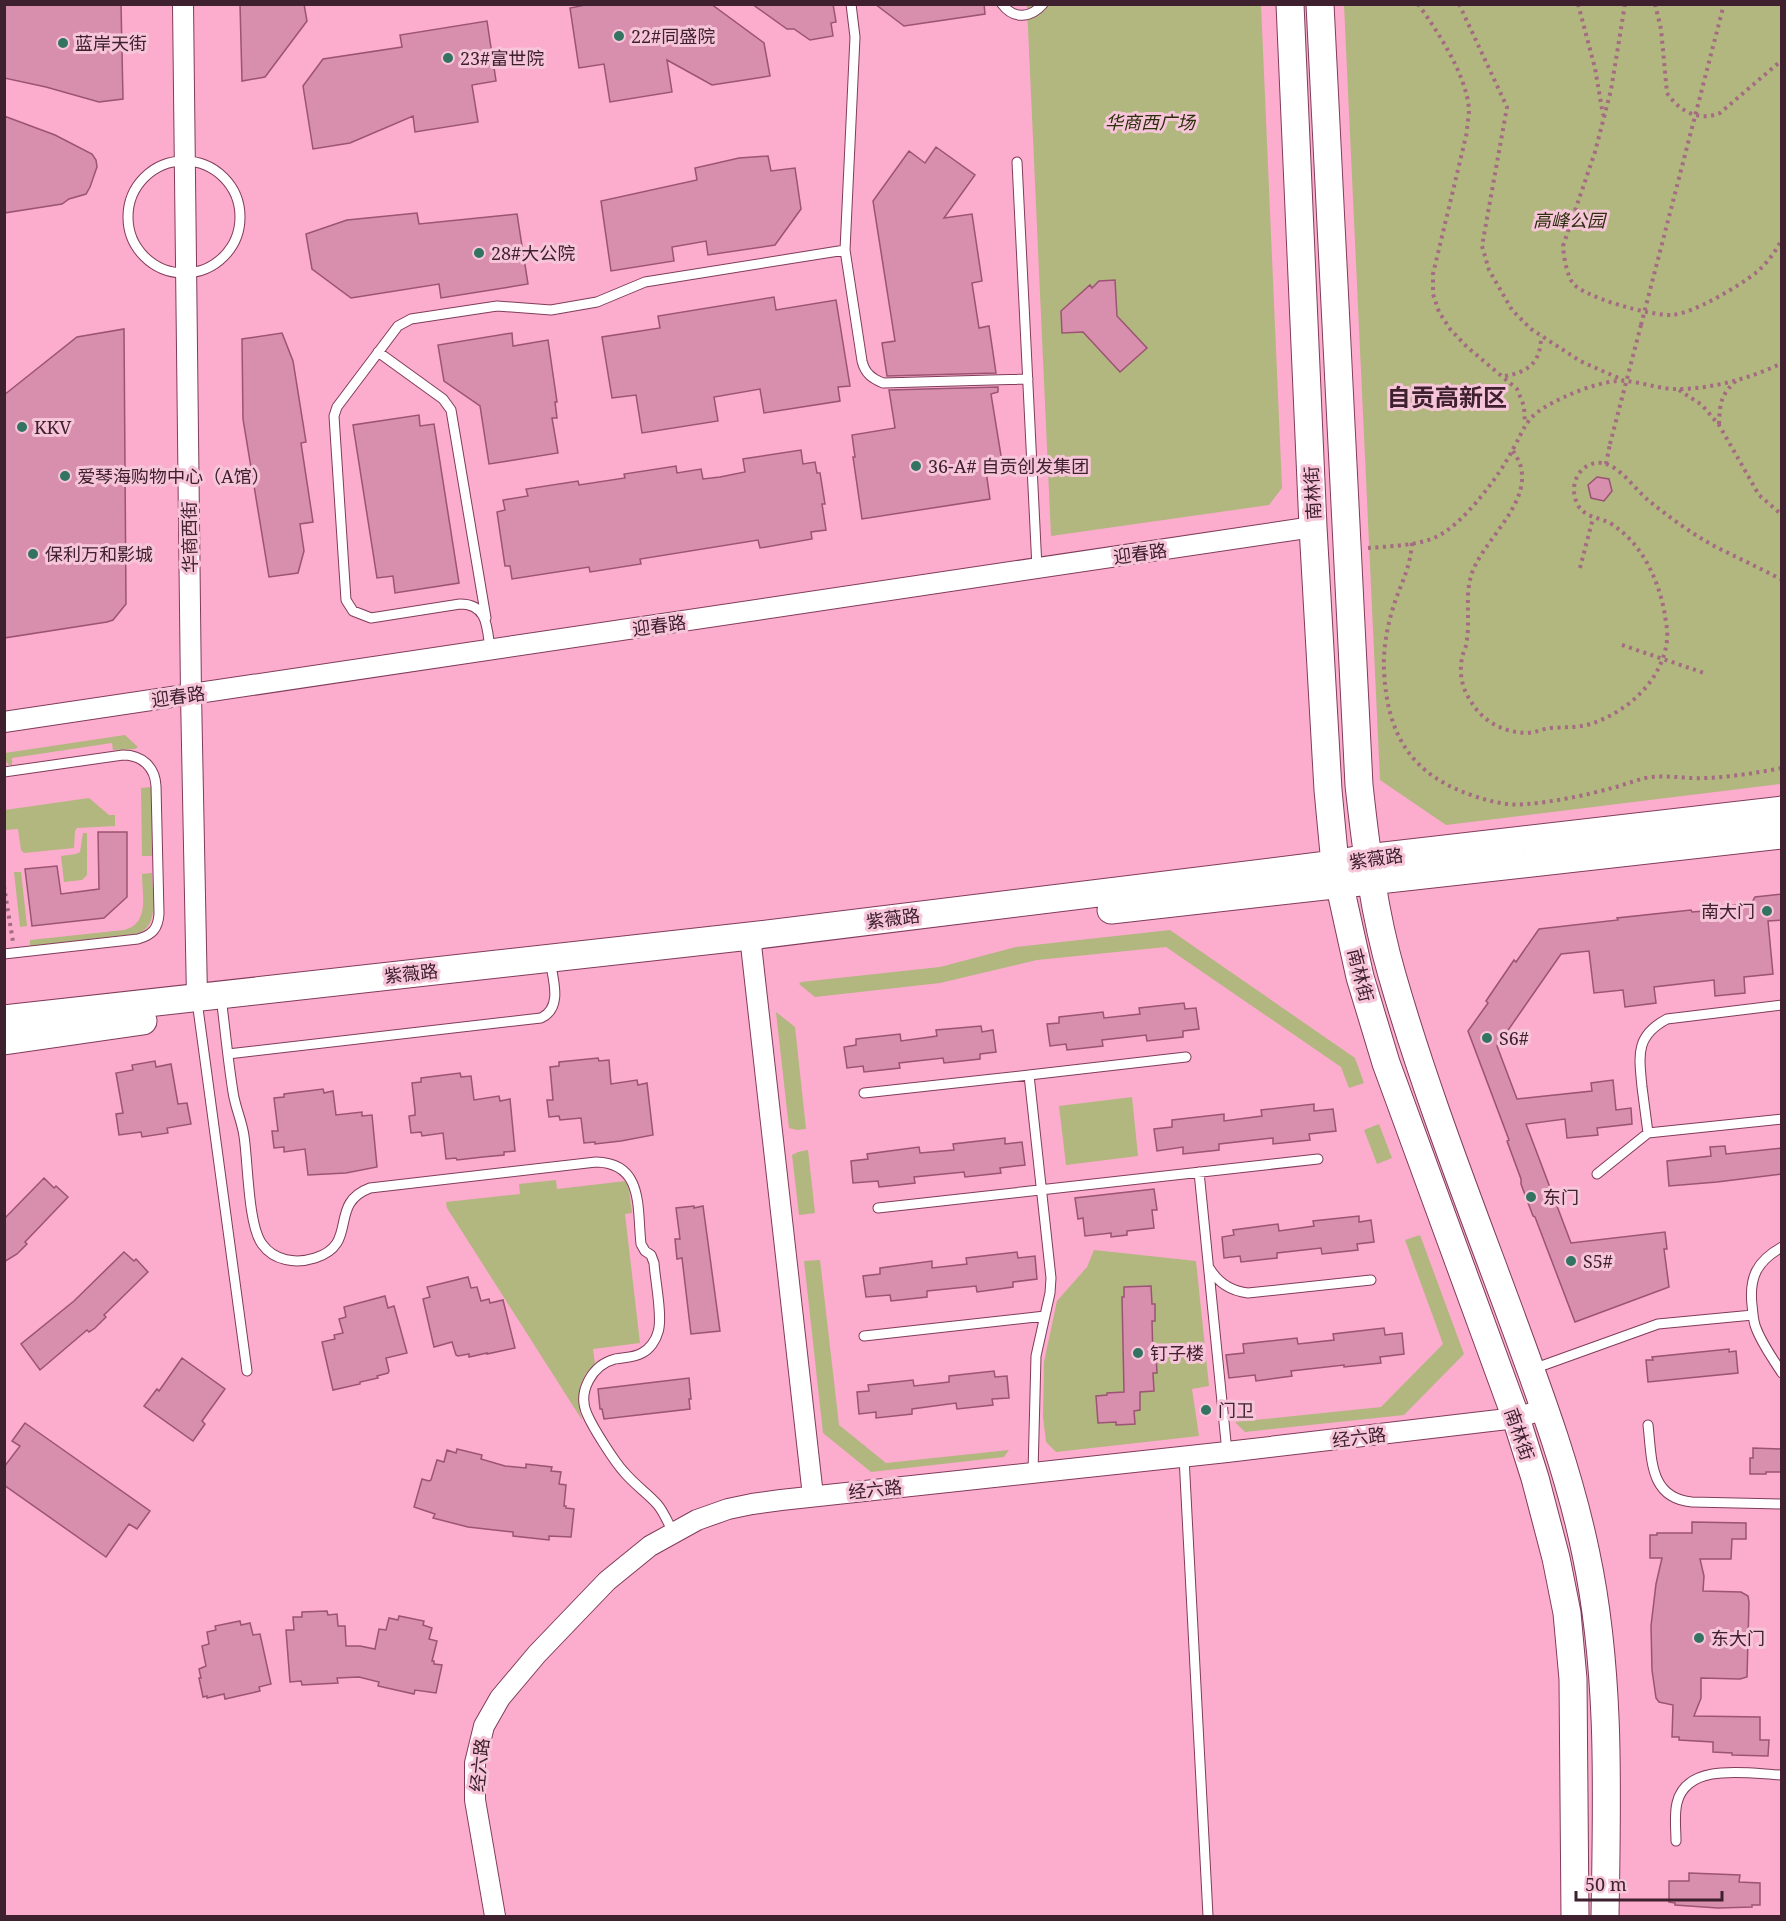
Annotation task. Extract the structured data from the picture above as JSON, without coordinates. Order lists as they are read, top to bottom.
{
  "streets": {
    "main road": ["南林街", "紫薇路"],
    "street": ["华商西街", "迎春路", "经六路"]
  },
  "crossings": [
    ["南林街", "迎春路"],
    ["南林街", "紫薇路"],
    ["南林街", "经六路"],
    ["华商西街", "迎春路"],
    ["华商西街", "紫薇路"]
  ],
  "districts": ["自贡高新区"],
  "parks": ["华商西广场", "高峰公园"],
  "places": [
    "22#同盛院",
    "蓝岸天街",
    "23#富世院",
    "28#大公院",
    "KKV",
    "36-A# 自贡创发集团",
    "爱琴海购物中心（A馆）",
    "保利万和影城",
    "南大门",
    "S6#",
    "东门",
    "S5#",
    "钉子楼",
    "门卫",
    "东大门"
  ],
  "scale_bar": "50 m"
}
